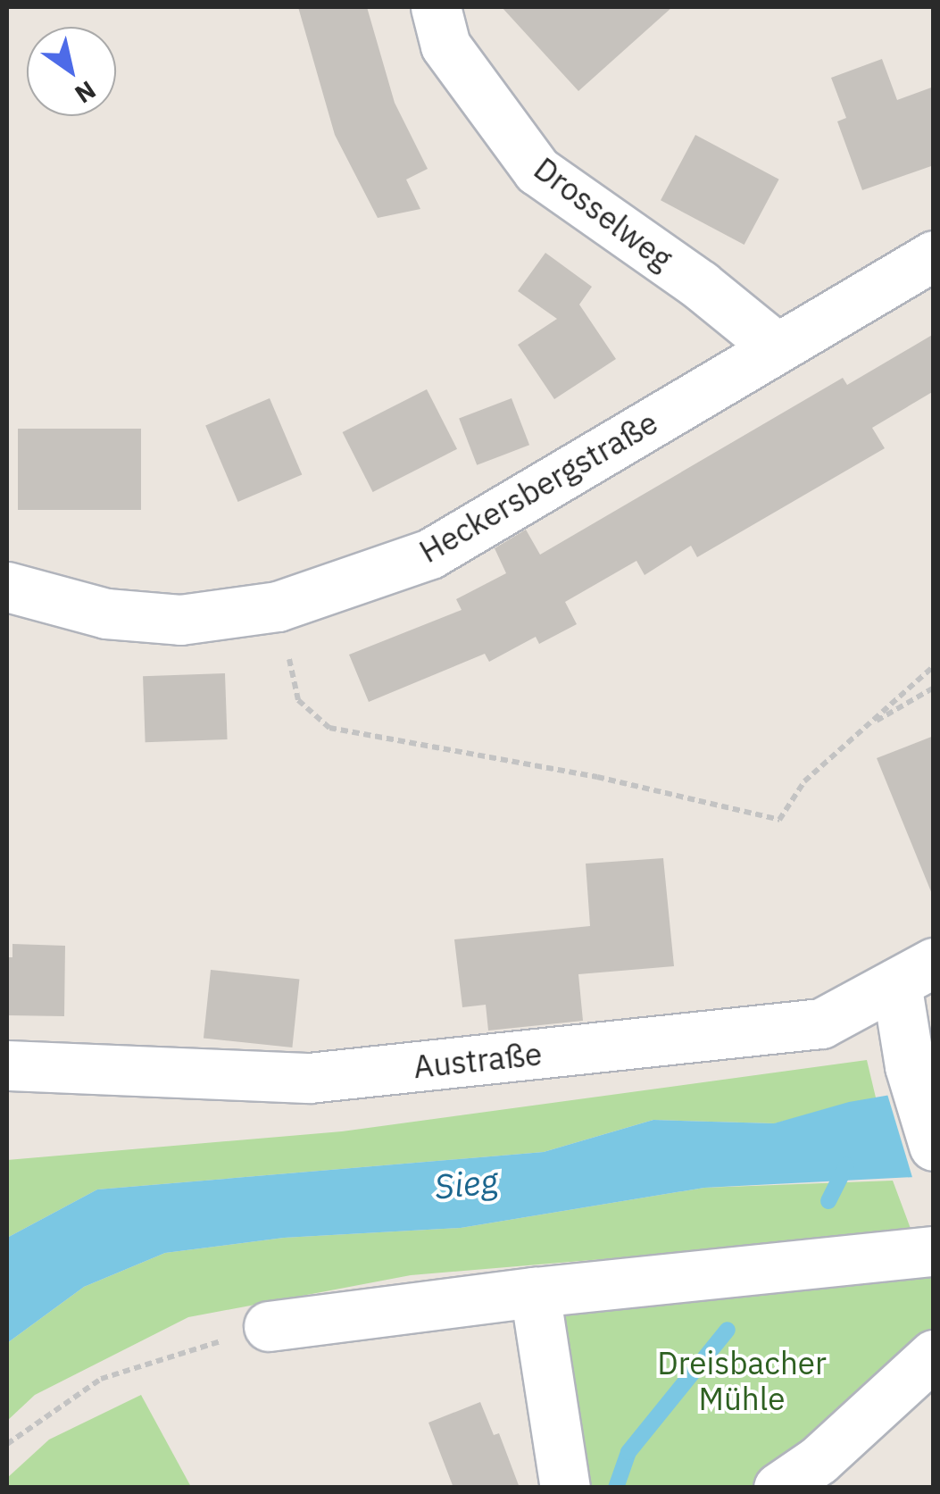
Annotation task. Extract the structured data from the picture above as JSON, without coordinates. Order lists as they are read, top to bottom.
{
  "streets": {
    "street": ["Drosselweg", "Heckersbergstraße", "Austraße"]
  },
  "crossings": [
    ["Drosselweg", "Heckersbergstraße"]
  ],
  "water": ["Sieg"],
  "parks": ["Dreisbacher Mühle"],
  "north": "bottom right"
}
